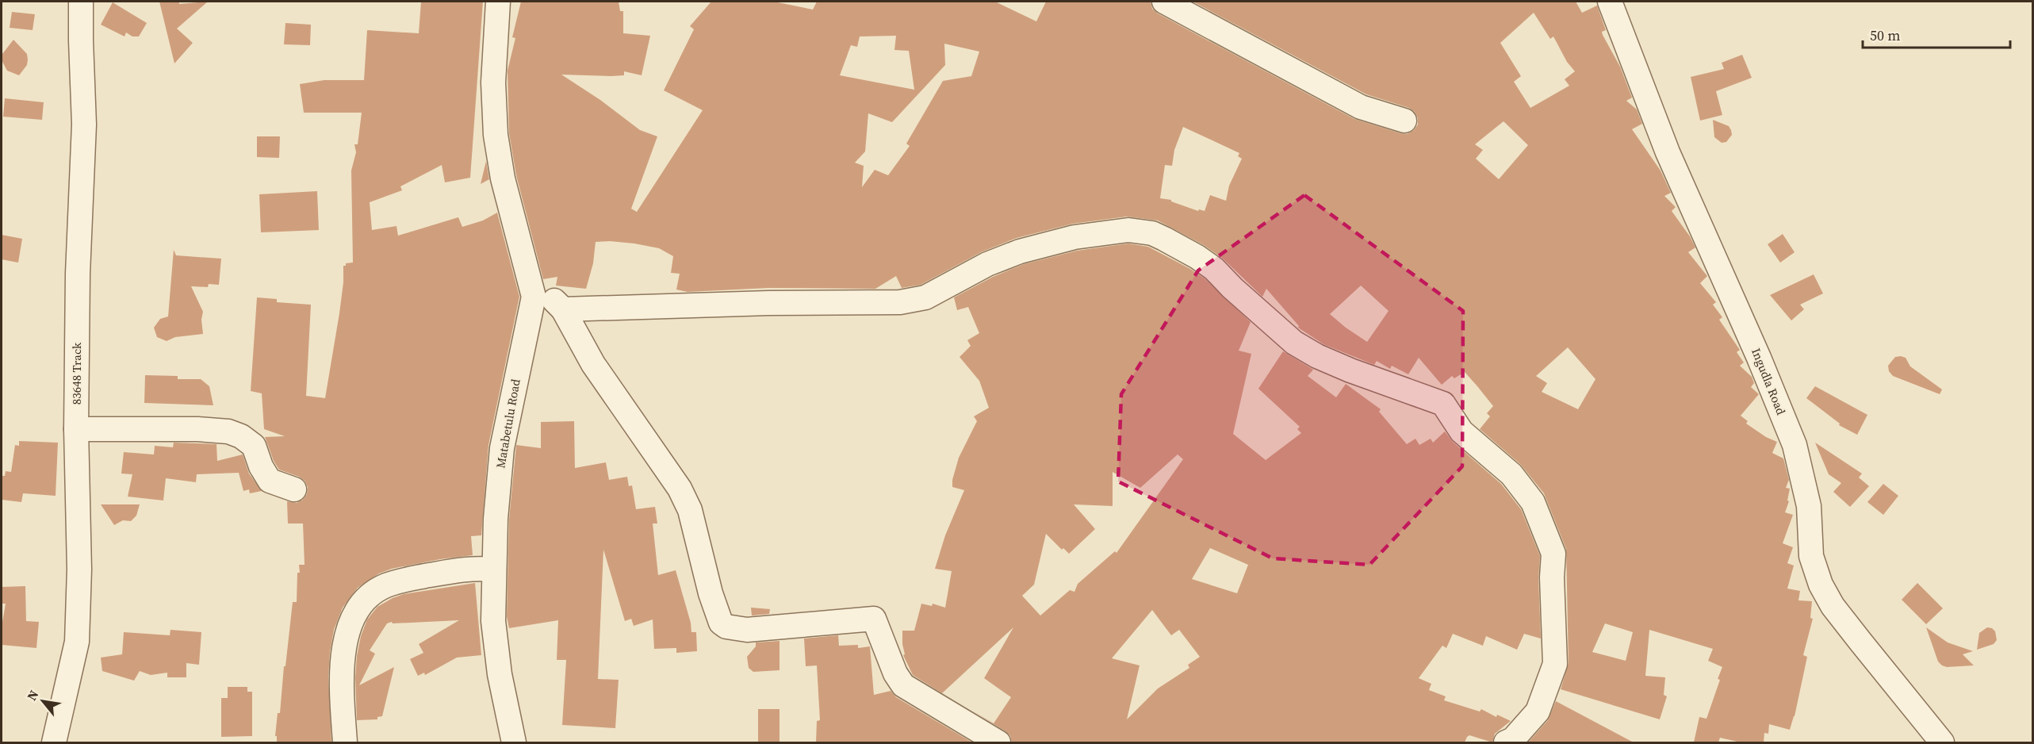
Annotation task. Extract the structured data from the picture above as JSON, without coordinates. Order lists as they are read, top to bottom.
{
  "streets": {
    "street": ["83648 Track", "Ingudla Road", "Matabetulu Road"]
  },
  "scale_bar": "50 m",
  "north": "top left"
}
